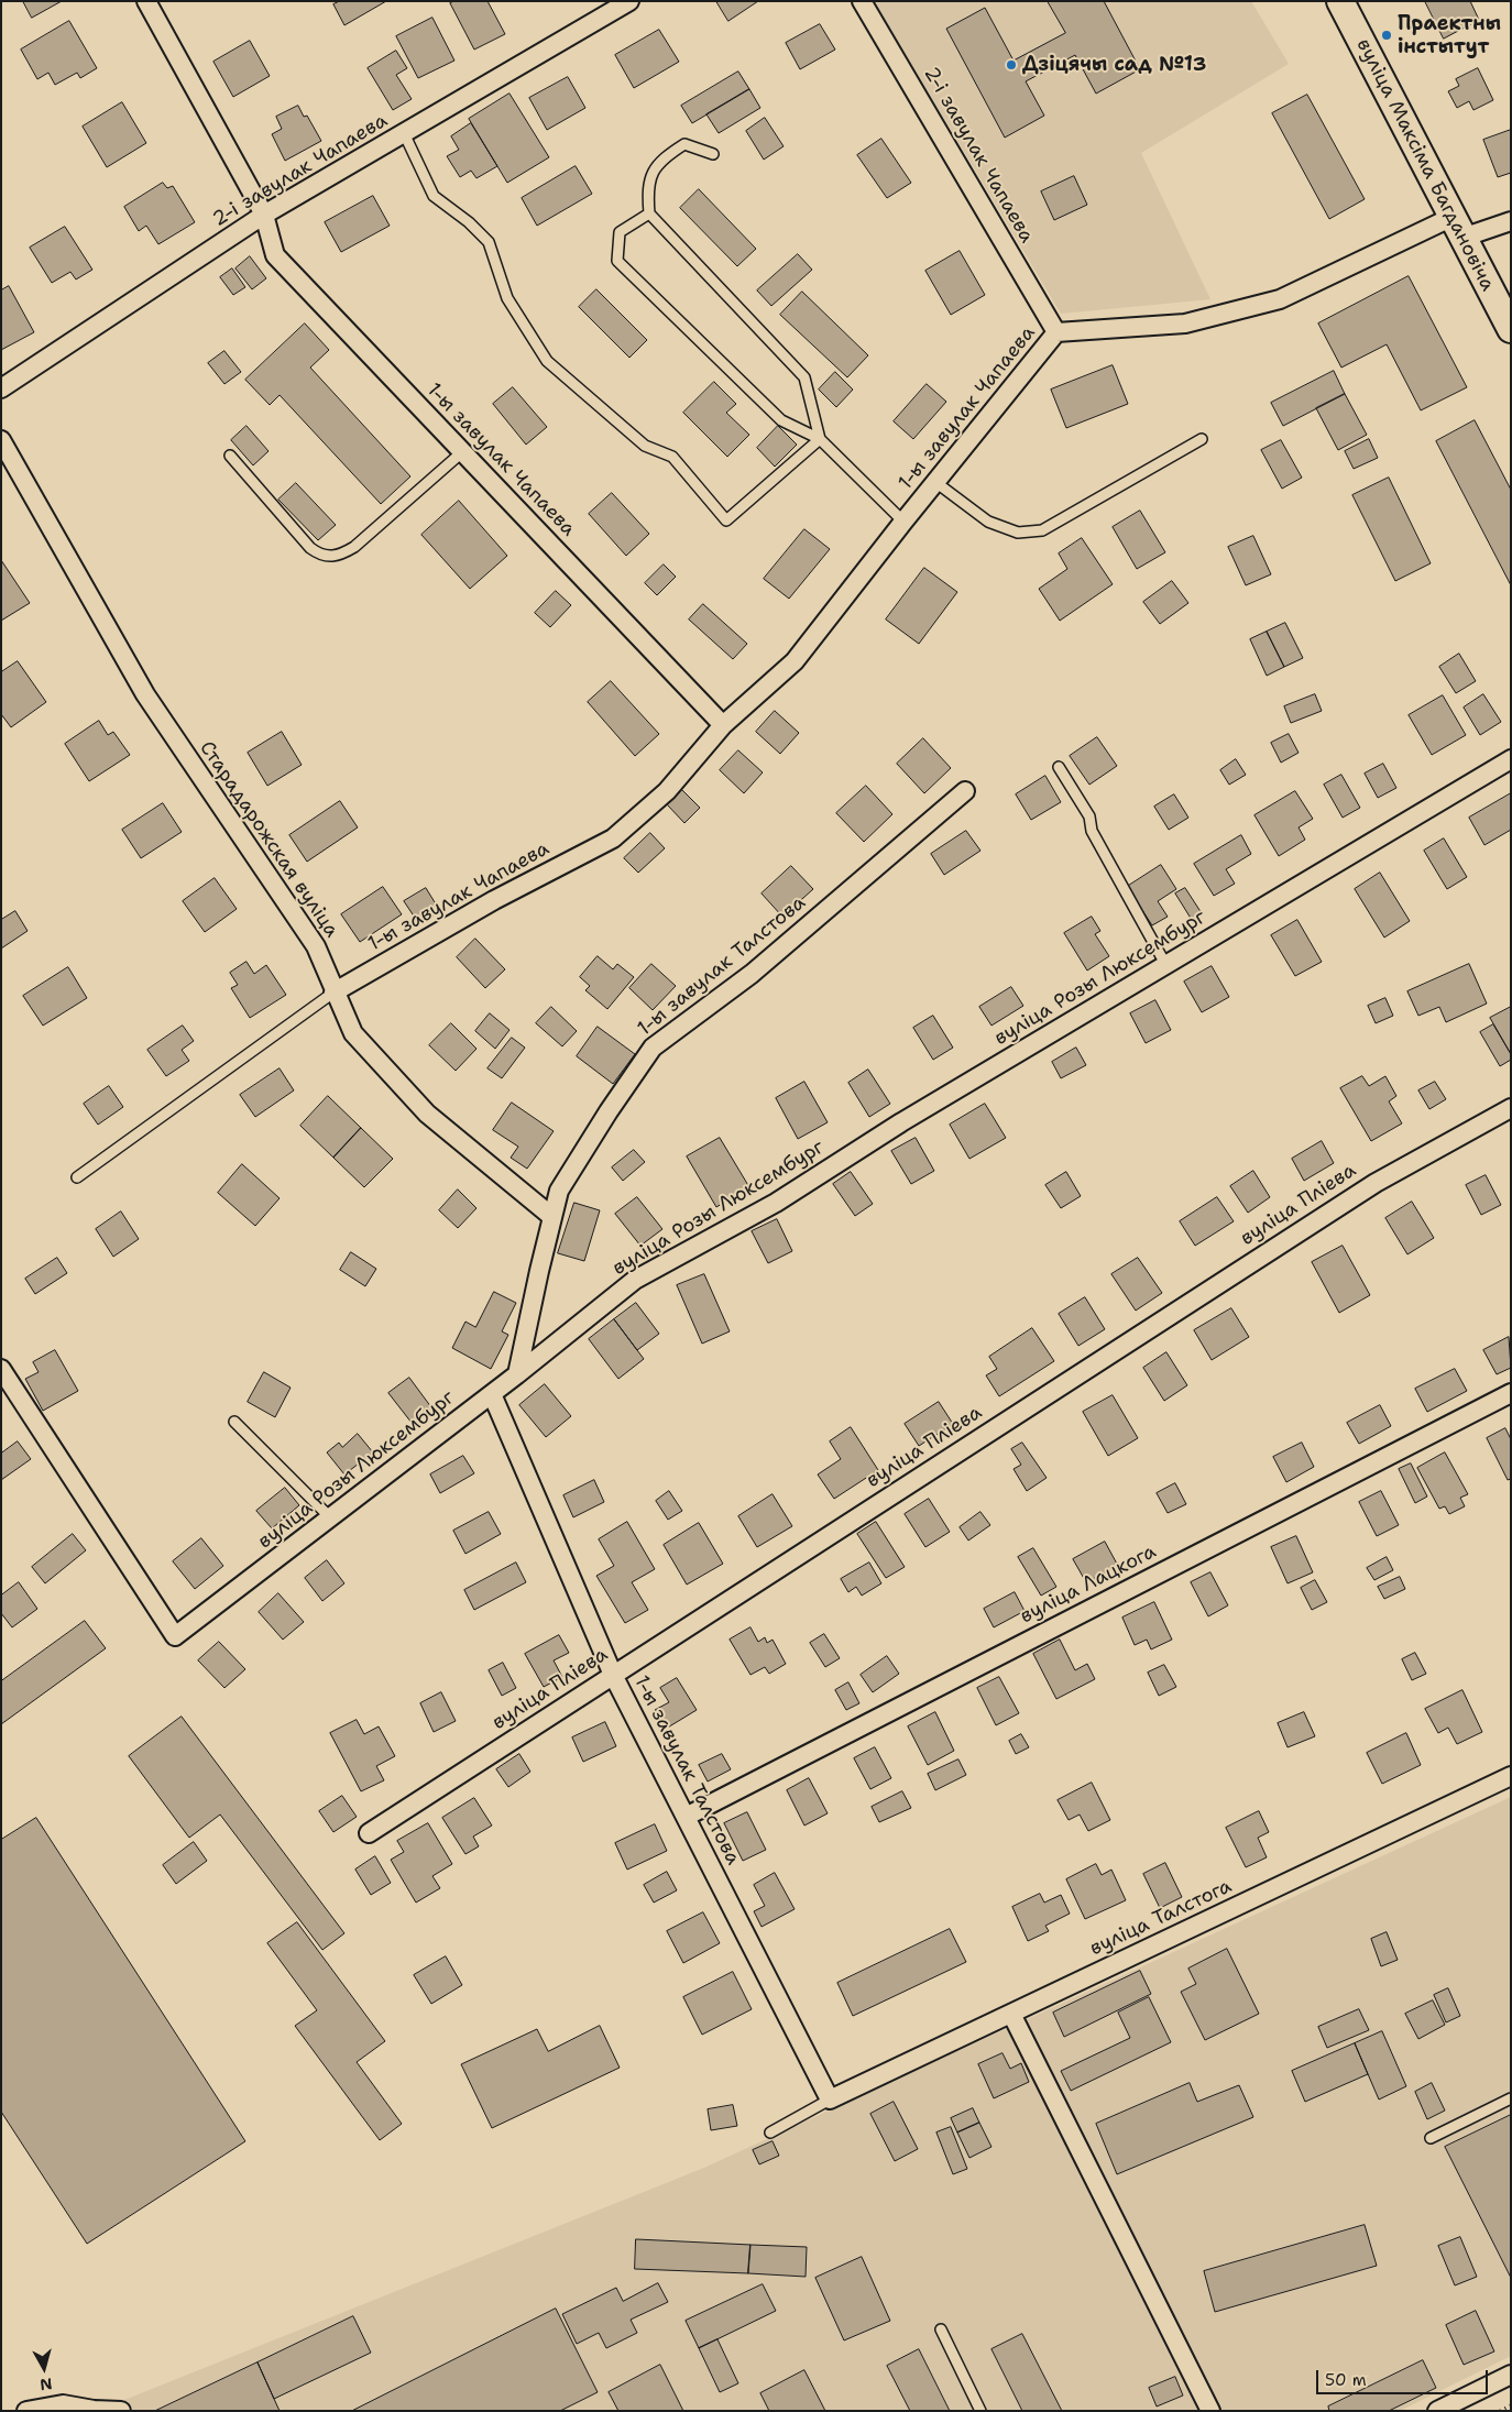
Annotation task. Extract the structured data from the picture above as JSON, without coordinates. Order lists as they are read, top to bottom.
{
  "streets": {
    "main road": ["вуліца Максіма Багдановіча"],
    "street": [
      "2-і завулак Чапаева",
      "1-ы завулак Чапаева",
      "Старадарожская вуліца",
      "1-ы завулак Талстова",
      "вуліца Розы Люксембург",
      "вуліца Пліева",
      "вуліца Лацкога",
      "вуліца Талстога"
    ]
  },
  "crossings": [
    ["2-і завулак Чапаева", "1-ы завулак Чапаева"],
    ["вуліца Максіма Багдановіча", "1-ы завулак Чапаева"],
    ["1-ы завулак Чапаева", "Старадарожская вуліца"],
    ["Старадарожская вуліца", "1-ы завулак Талстова"],
    ["1-ы завулак Талстова", "вуліца Розы Люксембург"],
    ["1-ы завулак Талстова", "вуліца Пліева"],
    ["1-ы завулак Талстова", "вуліца Лацкога"],
    ["1-ы завулак Талстова", "вуліца Талстога"]
  ],
  "places": ["Праектны інстытут", "Дзіцячы сад №13"],
  "scale_bar": "50 m",
  "north": "bottom"
}
